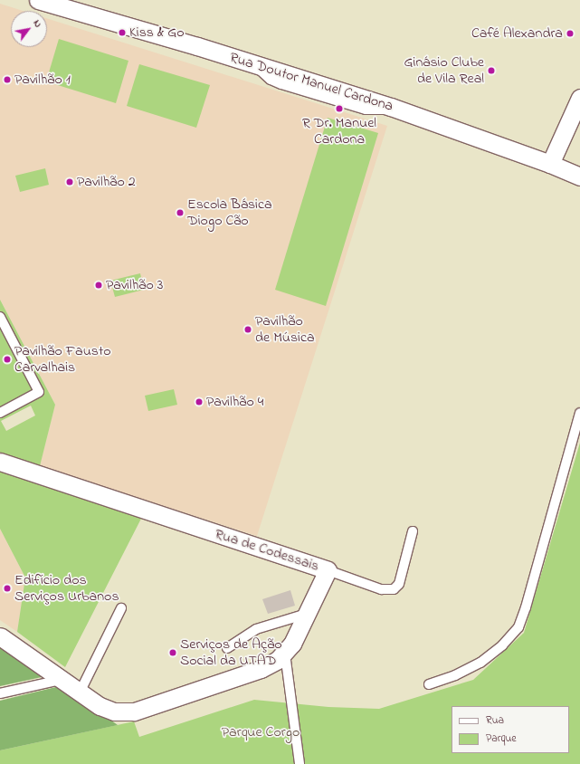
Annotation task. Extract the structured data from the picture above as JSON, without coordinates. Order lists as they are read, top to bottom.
{
  "streets": {
    "street": ["Rua Doutor Manuel Cardona", "Rua de Codessais"]
  },
  "parks": ["Parque Corgo"],
  "places": [
    "Kiss & Go",
    "Café Alexandra",
    "Ginásio Clube de Vila Real",
    "Pavilhão 1",
    "R Dr. Manuel Cardona",
    "Pavilhão 2",
    "Escola Básica Diogo Cão",
    "Pavilhão 3",
    "Pavilhão de Música",
    "Pavilhão Fausto Carvalhais",
    "Pavilhão 4",
    "Edifício dos Serviços Urbanos",
    "Serviços de Ação Social da UTAD"
  ],
  "legend": ["Rua", "Parque"],
  "north": "top right"
}
